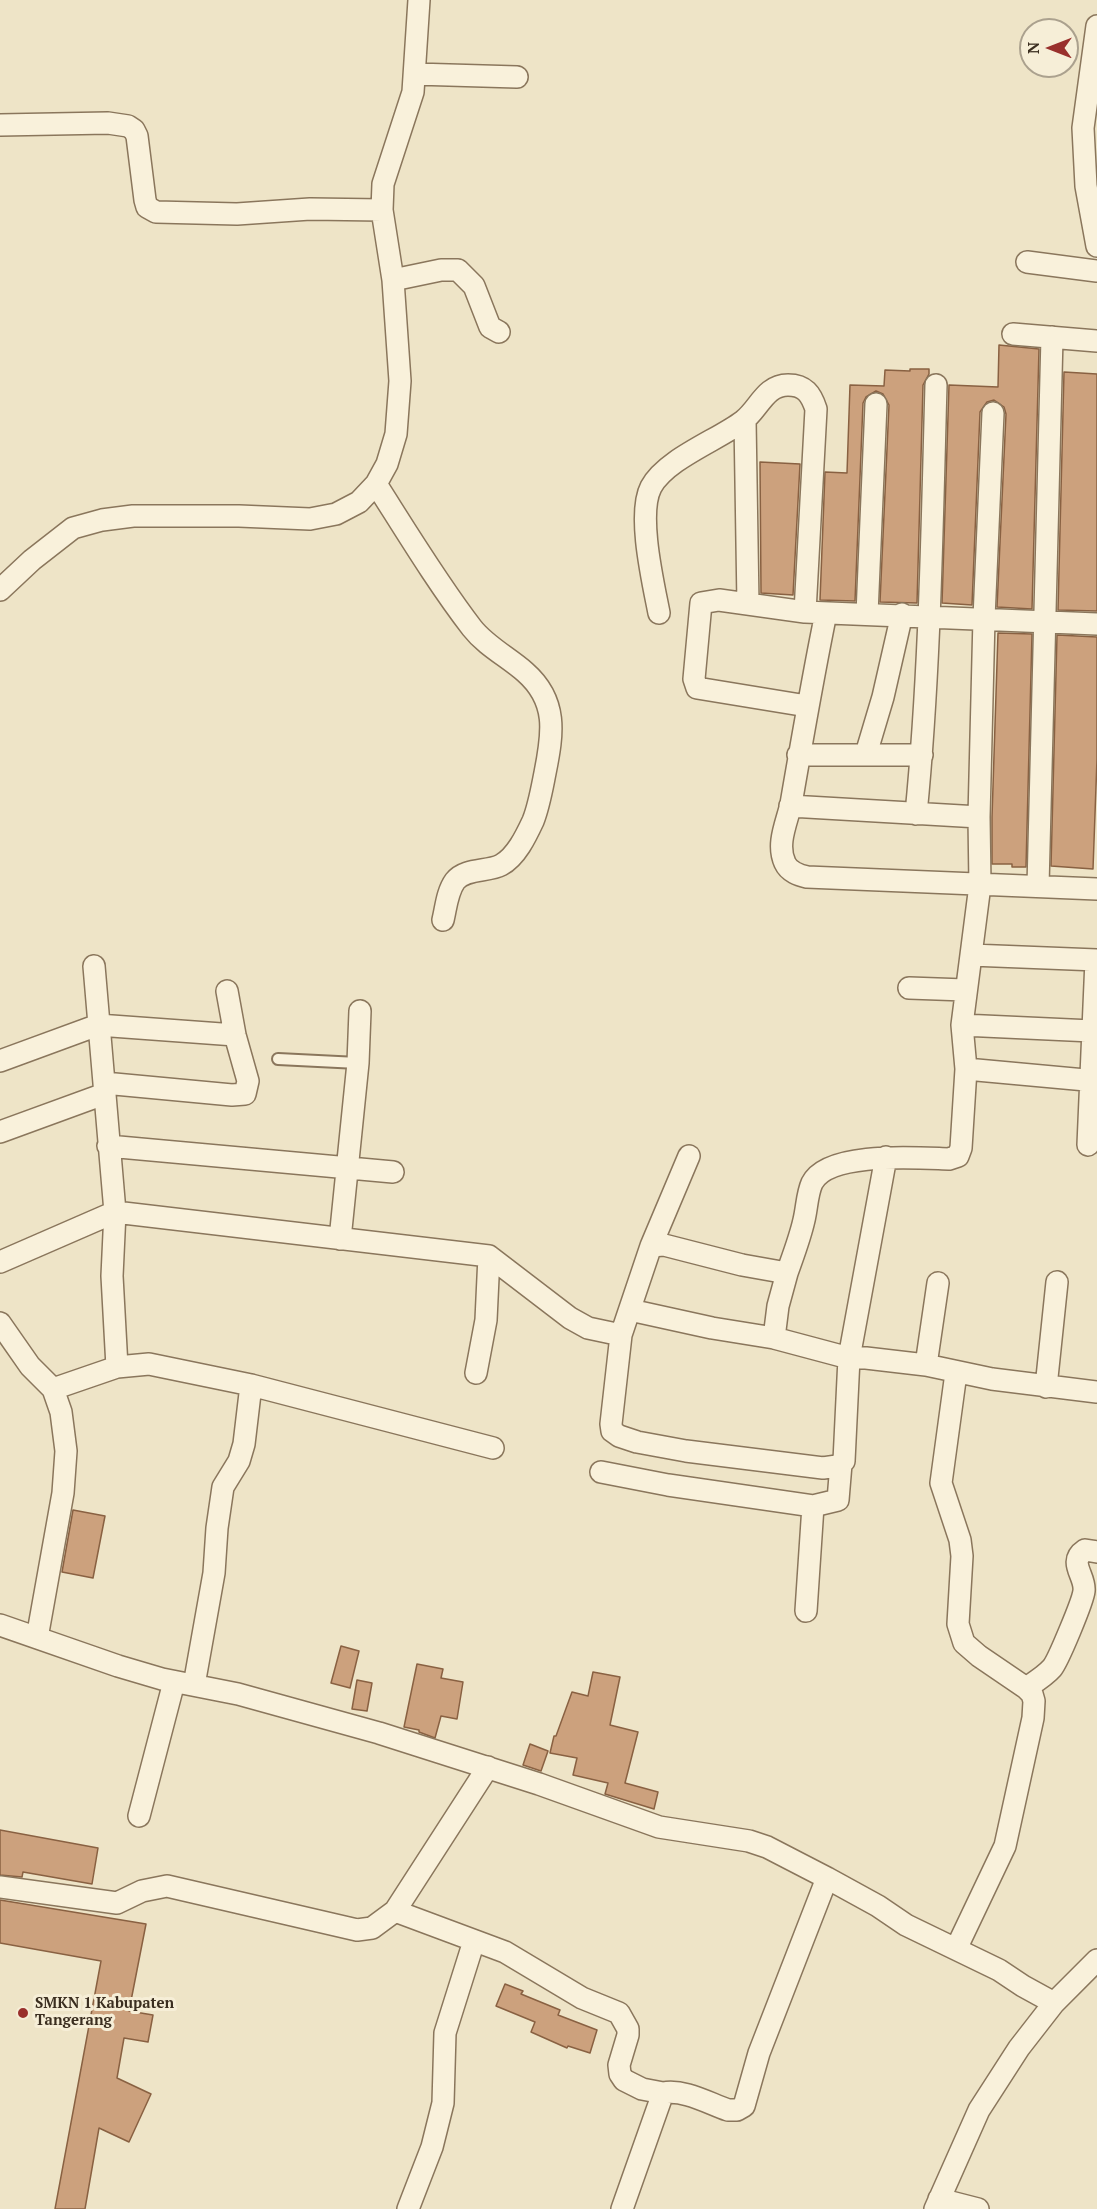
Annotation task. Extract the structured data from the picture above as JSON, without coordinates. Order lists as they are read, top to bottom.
{
  "places": ["SMKN 1 Kabupaten Tangerang"],
  "north": "left"
}
